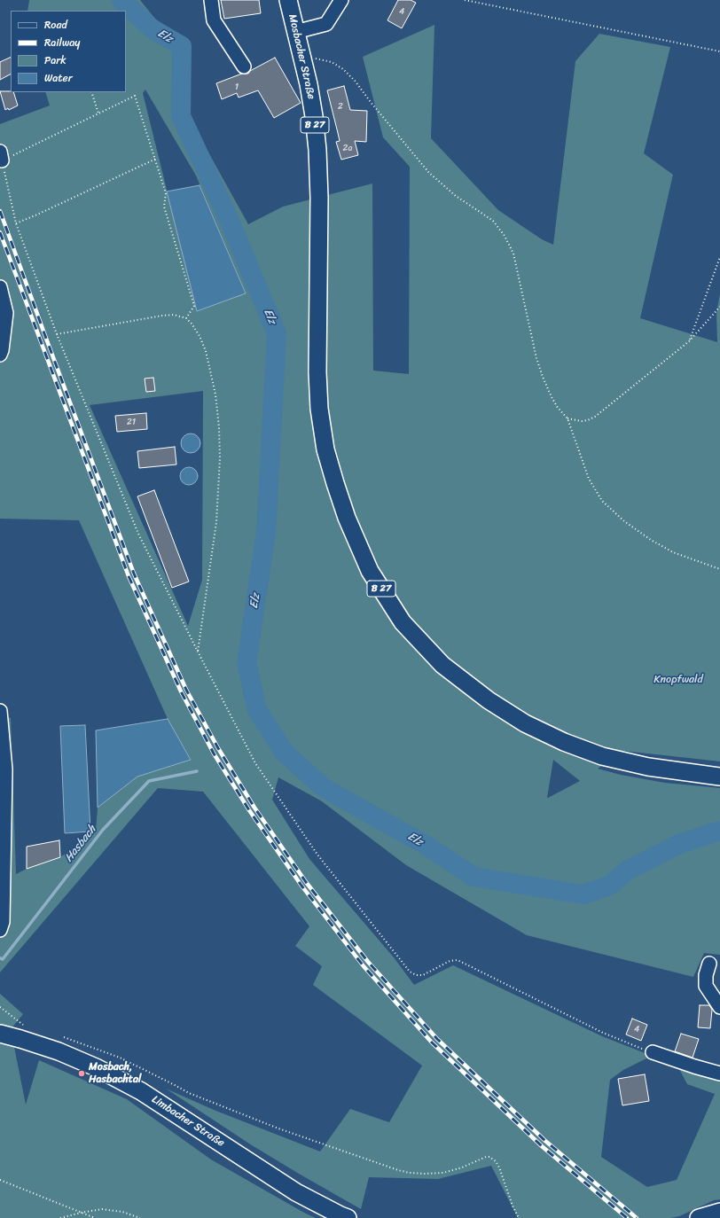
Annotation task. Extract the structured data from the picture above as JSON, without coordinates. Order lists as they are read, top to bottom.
{
  "streets": {
    "main road": ["Mosbacher Straße", "B 27", "Limbacher Straße"]
  },
  "water": ["Elz", "Hasbach"],
  "parks": ["Knopfwald"],
  "places": ["Mosbach, Hasbachtal"],
  "house_numbers": [
    "4",
    "1",
    "2",
    "2a",
    "21",
    "4"
  ],
  "legend": [
    "Road",
    "Railway",
    "Park",
    "Water"
  ]
}
